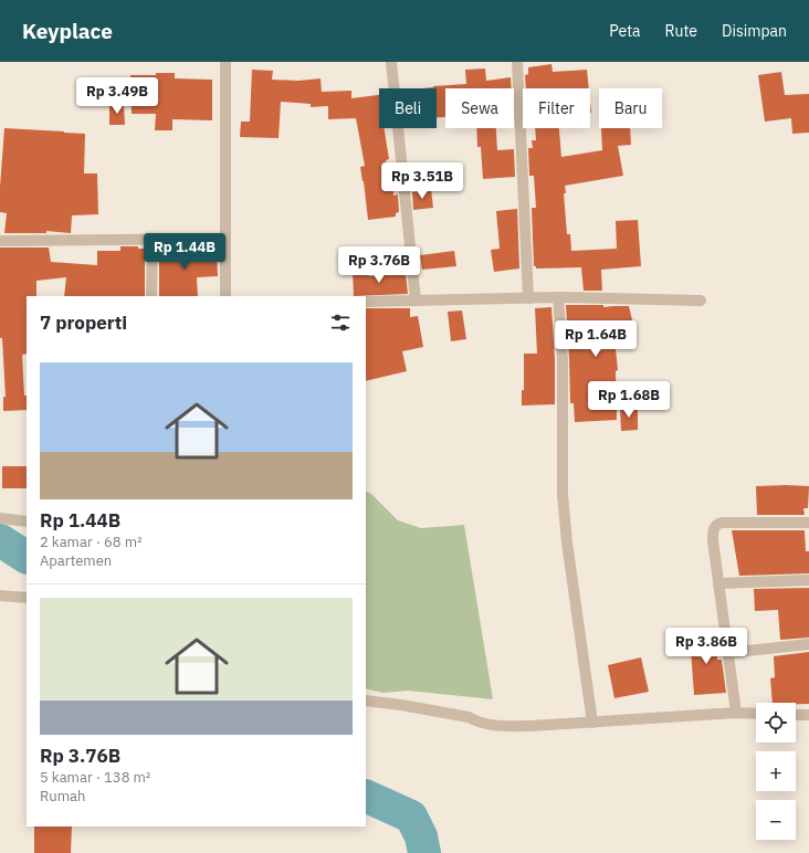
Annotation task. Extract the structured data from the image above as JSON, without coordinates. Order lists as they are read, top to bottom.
{
  "page": {
    "header": "Keyplace",
    "nav": ["Peta", "Rute", "Disimpan"],
    "price": [
      "Rp 3.49B",
      "Rp 3.51B",
      "Rp 1.44B",
      "Rp 3.76B",
      "Rp 1.64B",
      "Rp 1.68B",
      "Rp 3.86B"
    ],
    "chip": [
      "Beli",
      "Sewa",
      "Filter",
      "Baru"
    ],
    "heading": "7 properti",
    "list": [
      {
        "name": "Rp 1.44B",
        "note": "2 kamar · 68 m² · Apartemen"
      },
      {
        "name": "Rp 3.76B",
        "note": "5 kamar · 138 m² · Rumah"
      }
    ],
    "map_buttons": ["+", "−"]
  }
}
